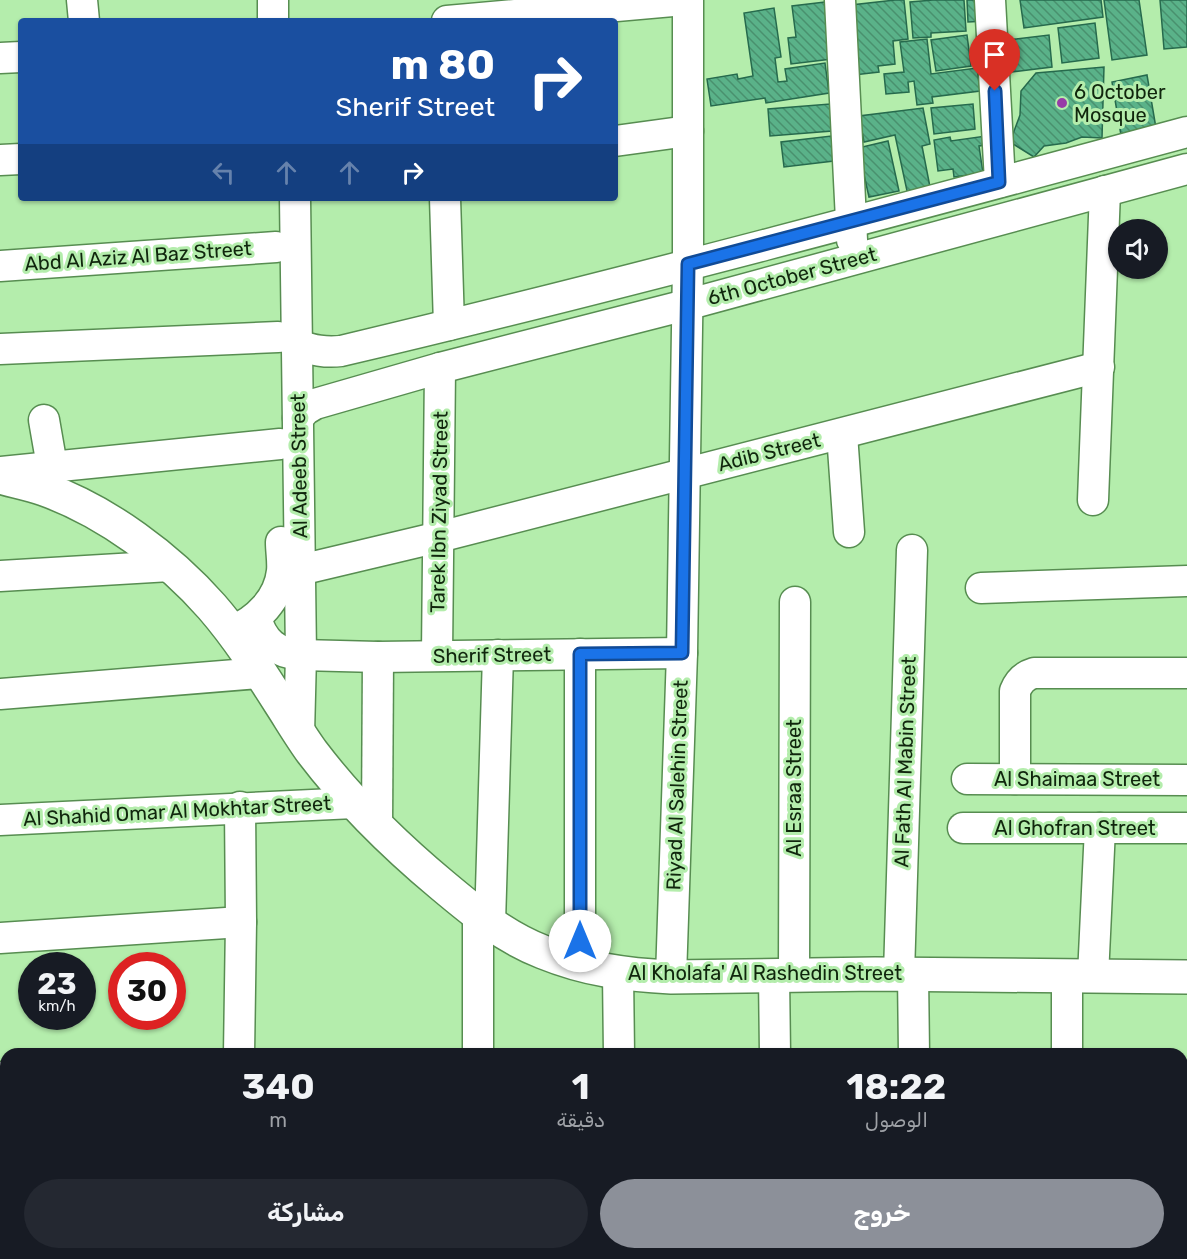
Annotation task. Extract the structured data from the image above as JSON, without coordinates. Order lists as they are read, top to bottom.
{
  "streets": {
    "main road": ["Al Kholafa' Al Rashedin Street"],
    "street": [
      "Abd Al Aziz Al Baz Street",
      "6th October Street",
      "Adib Street",
      "Al Adeeb Street",
      "Tarek Ibn Ziyad Street",
      "Sherif Street",
      "Al Fath Al Mabin Street",
      "Al Shaimaa Street",
      "Riyad Al Salehin Street",
      "Al Esraa Street",
      "Al Shahid Omar Al Mokhtar Street",
      "Al Ghofran Street"
    ]
  },
  "crossings": [
    ["Abd Al Aziz Al Baz Street", "Al Adeeb Street"],
    ["6th October Street", "Al Adeeb Street"],
    ["6th October Street", "Tarek Ibn Ziyad Street"],
    ["6th October Street", "Riyad Al Salehin Street"],
    ["Adib Street", "Al Adeeb Street"],
    ["Adib Street", "Tarek Ibn Ziyad Street"],
    ["Adib Street", "Riyad Al Salehin Street"],
    ["Al Adeeb Street", "Sherif Street"],
    ["Al Adeeb Street", "Al Kholafa' Al Rashedin Street"],
    ["Tarek Ibn Ziyad Street", "Sherif Street"],
    ["Sherif Street", "Riyad Al Salehin Street"],
    ["Sherif Street", "Al Kholafa' Al Rashedin Street"],
    ["Al Fath Al Mabin Street", "Al Kholafa' Al Rashedin Street"],
    ["Riyad Al Salehin Street", "Al Kholafa' Al Rashedin Street"],
    ["Al Esraa Street", "Al Kholafa' Al Rashedin Street"],
    ["Al Shahid Omar Al Mokhtar Street", "Al Kholafa' Al Rashedin Street"]
  ],
  "places": ["6 October Mosque"],
  "page": {
    "turn": ["80 m", "Sherif Street"],
    "speed": "23 km/h",
    "limit": "30",
    "eta": [
      "18:22",
      "الوصول",
      "1",
      "دقيقة",
      "340",
      "m"
    ],
    "buttons": ["خروج", "مشاركة"]
  }
}
